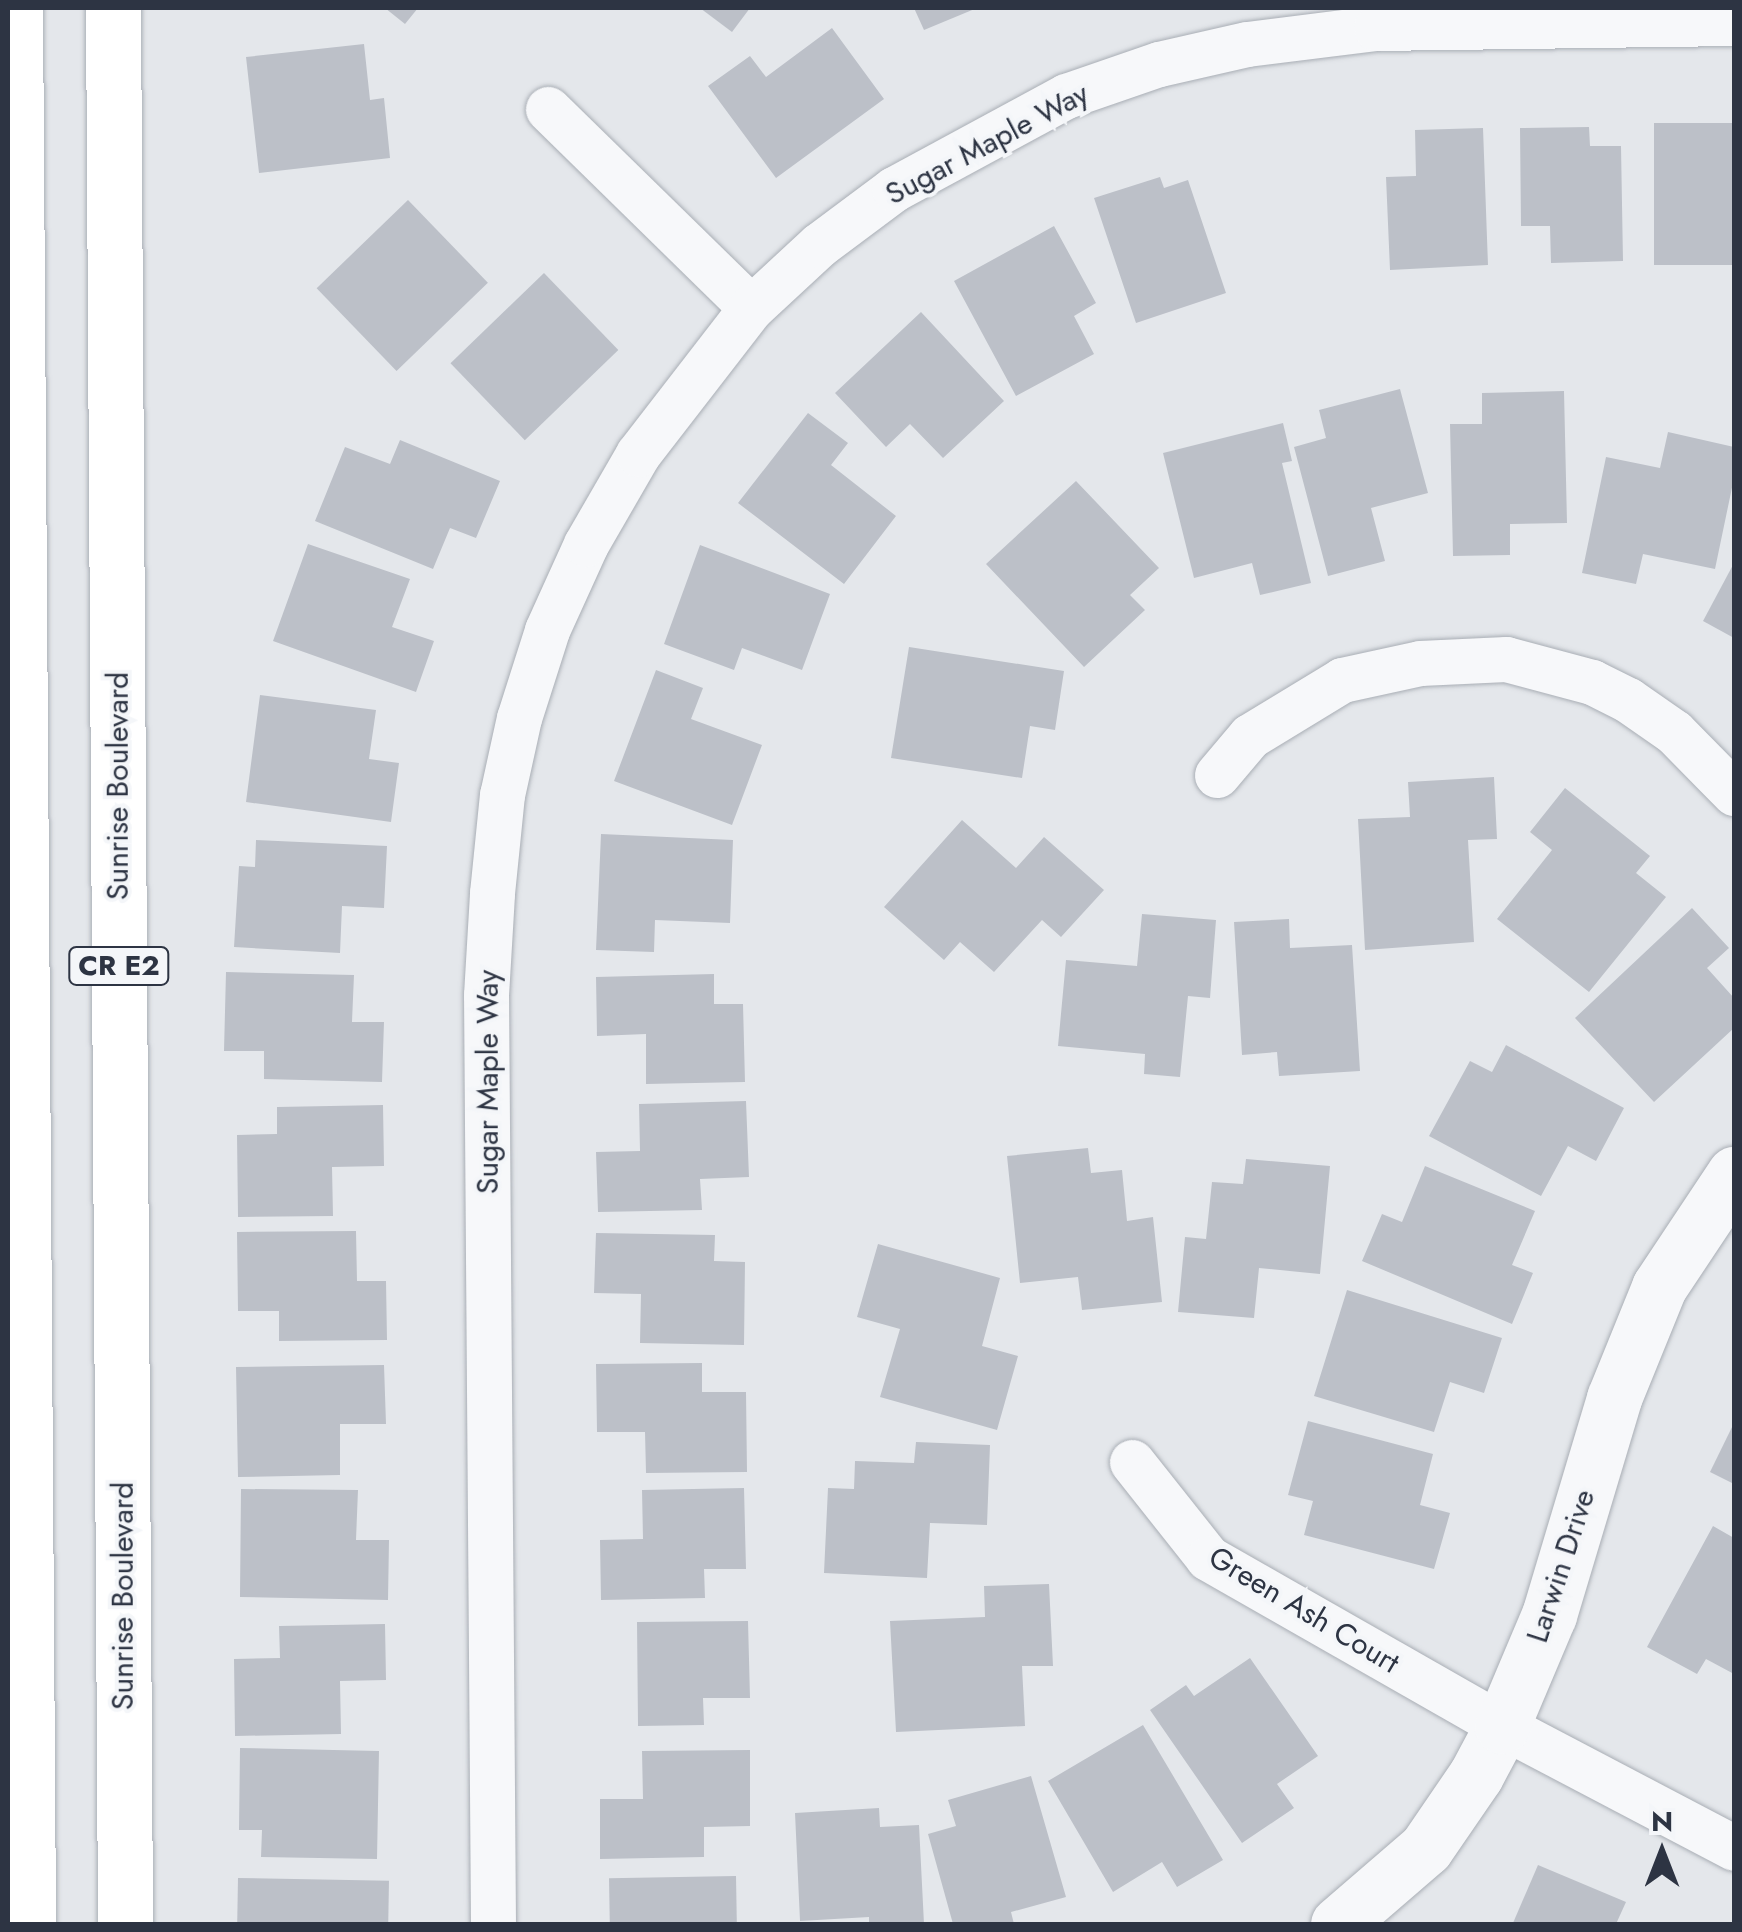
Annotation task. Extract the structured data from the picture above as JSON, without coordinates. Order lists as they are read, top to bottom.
{
  "streets": {
    "main road": ["Sunrise Boulevard", "CR E2"],
    "street": ["Sugar Maple Way", "Larwin Drive", "Green Ash Court"]
  },
  "crossings": [
    ["Larwin Drive", "Green Ash Court"]
  ],
  "north": "top"
}
